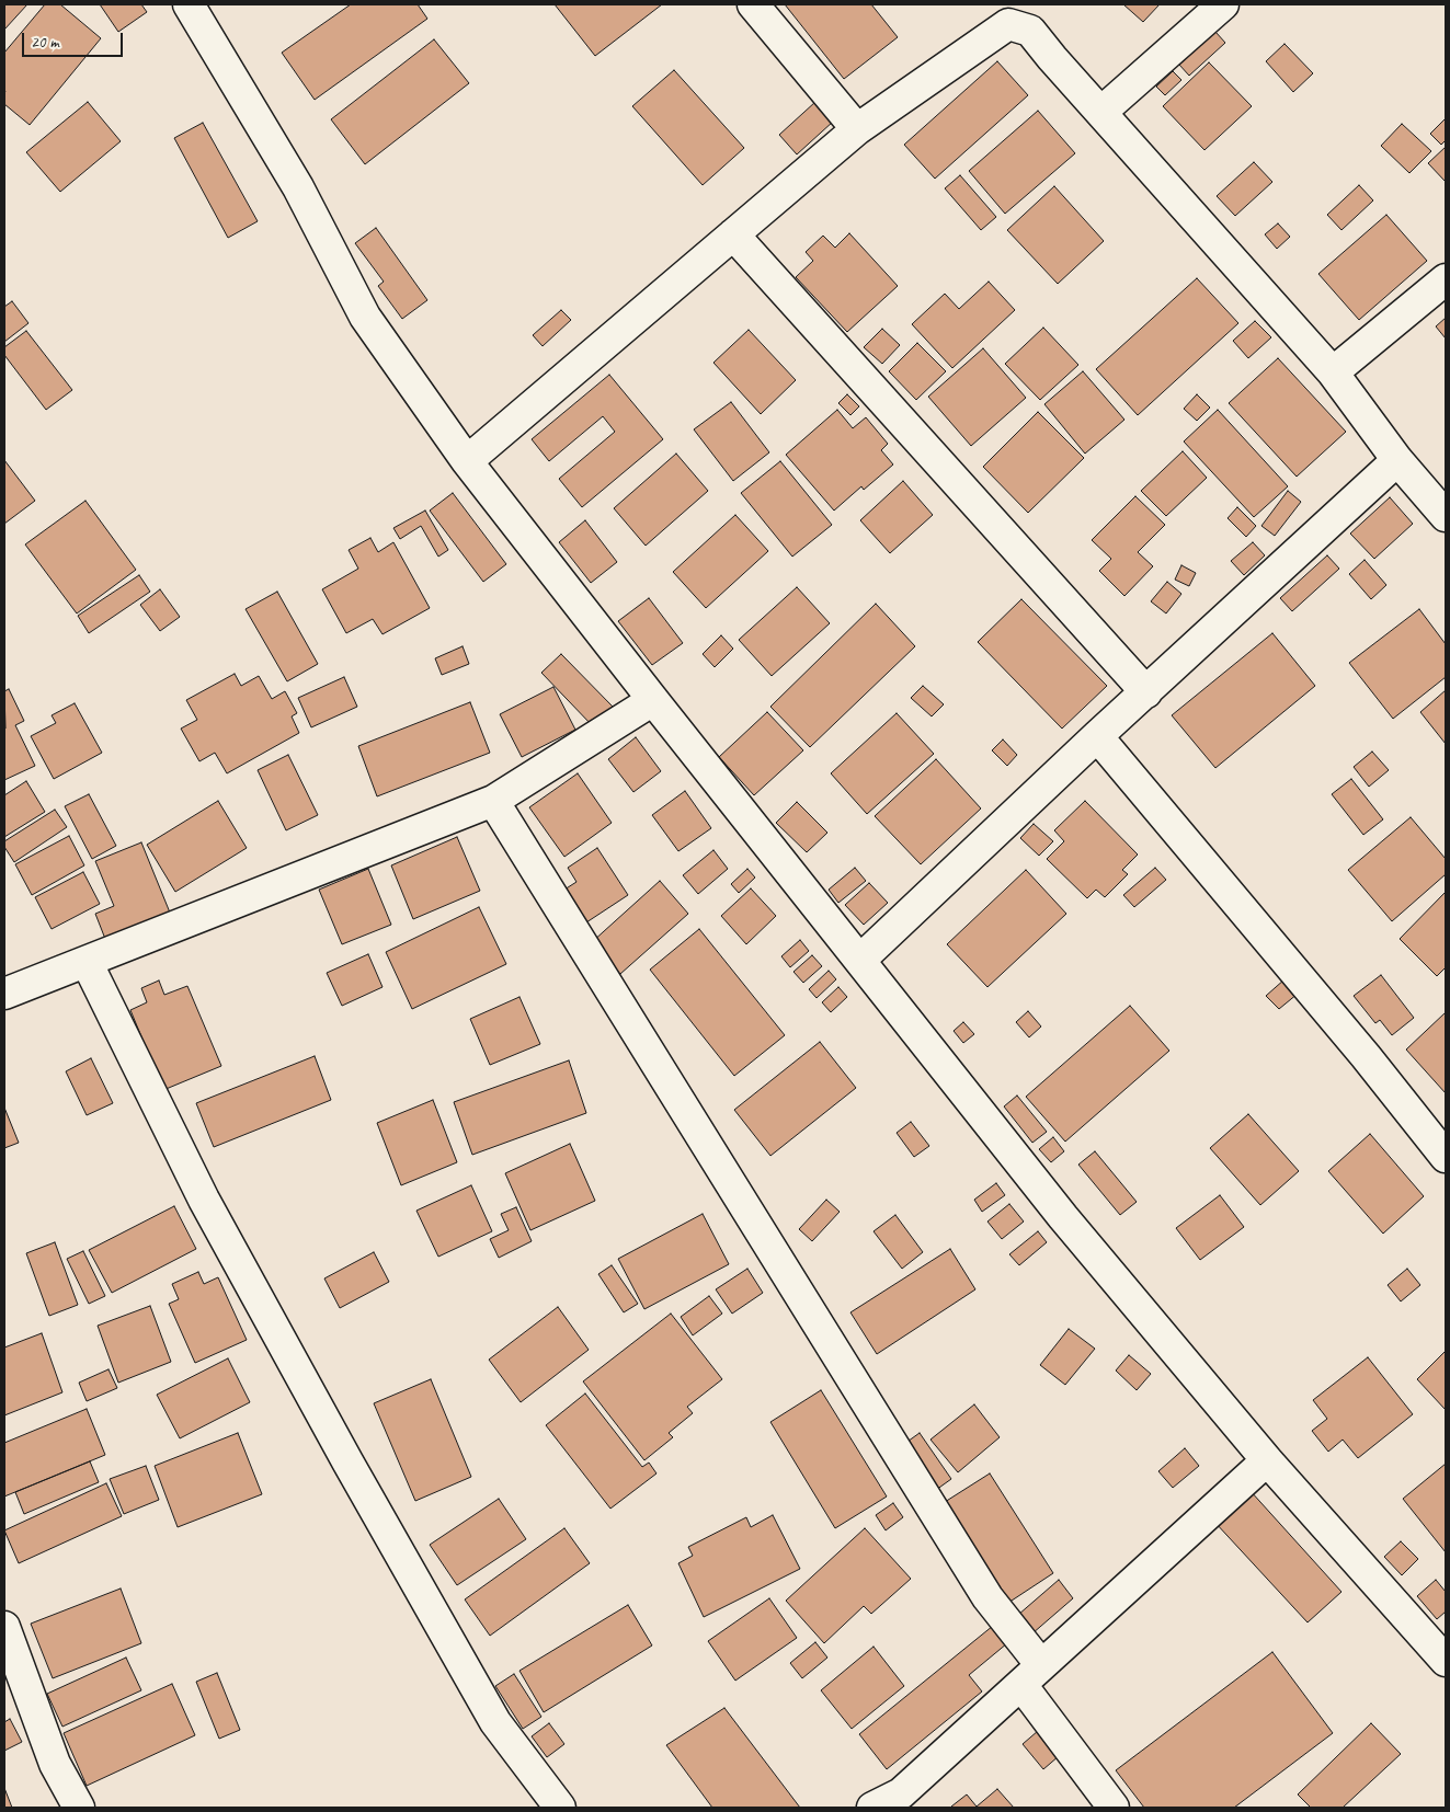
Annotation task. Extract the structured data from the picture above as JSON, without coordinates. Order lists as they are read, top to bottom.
{
  "scale_bar": "20 m"
}
